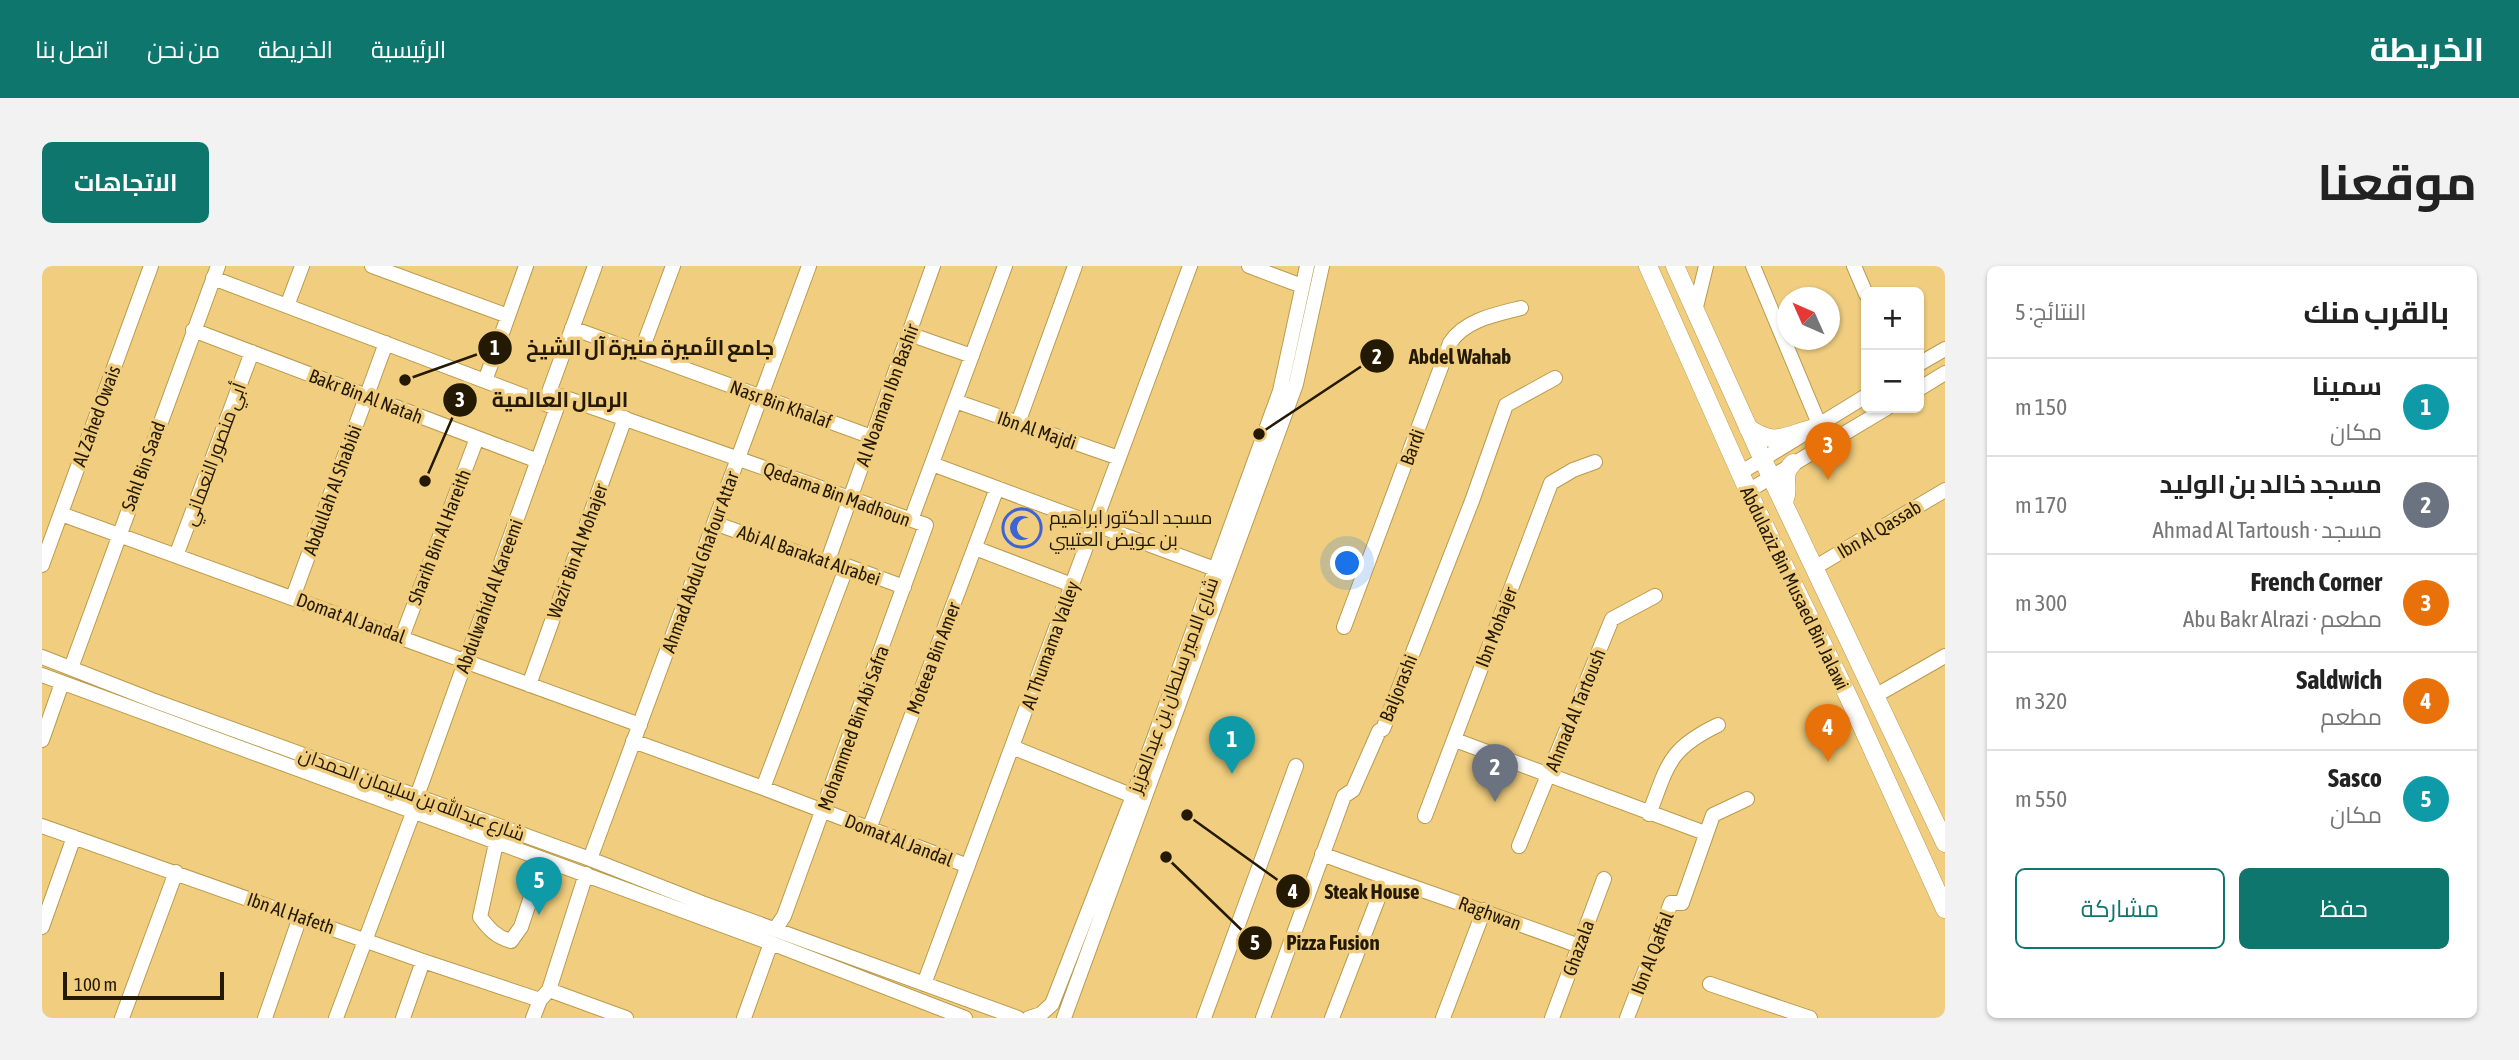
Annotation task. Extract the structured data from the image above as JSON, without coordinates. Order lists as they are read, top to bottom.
{
  "streets": {
    "main road": ["Abdulaziz Bin Musaed Bin Jalawi"],
    "street": [
      "Al Noaman Ibn Bashir",
      "Bakr Bin Al Natah",
      "Nasr Bin Khalaf",
      "Al Zahed Owais",
      "Ibn Al Majdi",
      "Bardi",
      "أبي منصور النعماني",
      "Sahl Bin Saad",
      "Abdullah Al Shabibi",
      "Qedama Bin Madhoun",
      "Ibn Al Qassab",
      "Sharih Bin Al Hareith",
      "Wazir Bin Al Mohajer",
      "Abi Al Barakat Alrabei",
      "Ahmad Abdul Ghafour Attar",
      "Abdulwahid Al Kareemi",
      "Domat Al Jandal",
      "Ibn Mohajer",
      "Al Thumama Valley",
      "Moteea Bin Amer",
      "شارع الامير سلطان بن عبدالعزيز",
      "Baljorashi",
      "Ahmad Al Tartoush",
      "Mohammed Bin Abi Safra",
      "شارع عبدالله بن سليمان الحمدان",
      "Ibn Al Hafeth",
      "Raghwan",
      "Ghazala",
      "Ibn Al Qaffal"
    ]
  },
  "crossings": [
    ["Al Noaman Ibn Bashir", "Nasr Bin Khalaf"],
    ["Al Noaman Ibn Bashir", "Qedama Bin Madhoun"],
    ["Al Noaman Ibn Bashir", "Abi Al Barakat Alrabei"],
    ["Bakr Bin Al Natah", "أبي منصور النعماني"],
    ["Bakr Bin Al Natah", "Sahl Bin Saad"],
    ["Bakr Bin Al Natah", "Abdullah Al Shabibi"],
    ["Bakr Bin Al Natah", "Sharih Bin Al Hareith"],
    ["Bakr Bin Al Natah", "Abdulwahid Al Kareemi"],
    ["Nasr Bin Khalaf", "Ahmad Abdul Ghafour Attar"],
    ["Nasr Bin Khalaf", "Abdulwahid Al Kareemi"],
    ["Al Zahed Owais", "Domat Al Jandal"],
    ["Ibn Al Majdi", "Al Thumama Valley"],
    ["أبي منصور النعماني", "Domat Al Jandal"],
    ["Sahl Bin Saad", "Qedama Bin Madhoun"],
    ["Sahl Bin Saad", "Domat Al Jandal"],
    ["Sahl Bin Saad", "شارع عبدالله بن سليمان الحمدان"],
    ["Abdullah Al Shabibi", "Qedama Bin Madhoun"],
    ["Abdullah Al Shabibi", "Domat Al Jandal"],
    ["Qedama Bin Madhoun", "Wazir Bin Al Mohajer"],
    ["Qedama Bin Madhoun", "Ahmad Abdul Ghafour Attar"],
    ["Qedama Bin Madhoun", "Abdulwahid Al Kareemi"],
    ["Qedama Bin Madhoun", "Mohammed Bin Abi Safra"],
    ["Ibn Al Qassab", "Abdulaziz Bin Musaed Bin Jalawi"],
    ["Sharih Bin Al Hareith", "Domat Al Jandal"],
    ["Wazir Bin Al Mohajer", "Domat Al Jandal"],
    ["Abi Al Barakat Alrabei", "Ahmad Abdul Ghafour Attar"],
    ["Abi Al Barakat Alrabei", "Mohammed Bin Abi Safra"],
    ["Ahmad Abdul Ghafour Attar", "Domat Al Jandal"],
    ["Ahmad Abdul Ghafour Attar", "شارع عبدالله بن سليمان الحمدان"],
    ["Abdulwahid Al Kareemi", "Domat Al Jandal"],
    ["Abdulwahid Al Kareemi", "شارع عبدالله بن سليمان الحمدان"],
    ["Domat Al Jandal", "Al Thumama Valley"],
    ["Domat Al Jandal", "Moteea Bin Amer"],
    ["Domat Al Jandal", "Mohammed Bin Abi Safra"],
    ["Al Thumama Valley", "شارع عبدالله بن سليمان الحمدان"],
    ["Baljorashi", "Raghwan"],
    ["Mohammed Bin Abi Safra", "شارع عبدالله بن سليمان الحمدان"],
    ["Raghwan", "Ghazala"]
  ],
  "places": {
    "other": [
      "جامع الأميرة منيرة آل الشيخ",
      "Abdel Wahab",
      "الرمال العالمية",
      "Steak House",
      "Pizza Fusion"
    ],
    "mosque": ["مسجد الدكتور ابراهيم بن عويض العتيبي"]
  },
  "scale_bar": "100 m",
  "north": "top left",
  "page": {
    "header": "الخريطة",
    "nav": [
      "الرئيسية",
      "الخريطة",
      "من نحن",
      "اتصل بنا"
    ],
    "title": "موقعنا",
    "buttons": [
      "الاتجاهات",
      ["حفظ", "مشاركة"]
    ],
    "heading": ["بالقرب منك", "النتائج: 5"],
    "map_buttons": ["+", "−"],
    "list": [
      {
        "mark": "1",
        "name": "سمينا",
        "note": "مكان",
        "value": "150 m"
      },
      {
        "mark": "2",
        "name": "مسجد خالد بن الوليد",
        "note": "مسجد · Ahmad Al Tartoush",
        "value": "170 m"
      },
      {
        "mark": "3",
        "name": "French Corner",
        "note": "مطعم · Abu Bakr Alrazi",
        "value": "300 m"
      },
      {
        "mark": "4",
        "name": "Saldwich",
        "note": "مطعم",
        "value": "320 m"
      },
      {
        "mark": "5",
        "name": "Sasco",
        "note": "مكان",
        "value": "550 m"
      }
    ],
    "pins": [
      "3",
      "4",
      "1",
      "2",
      "5"
    ],
    "scale": "100 m"
  }
}
